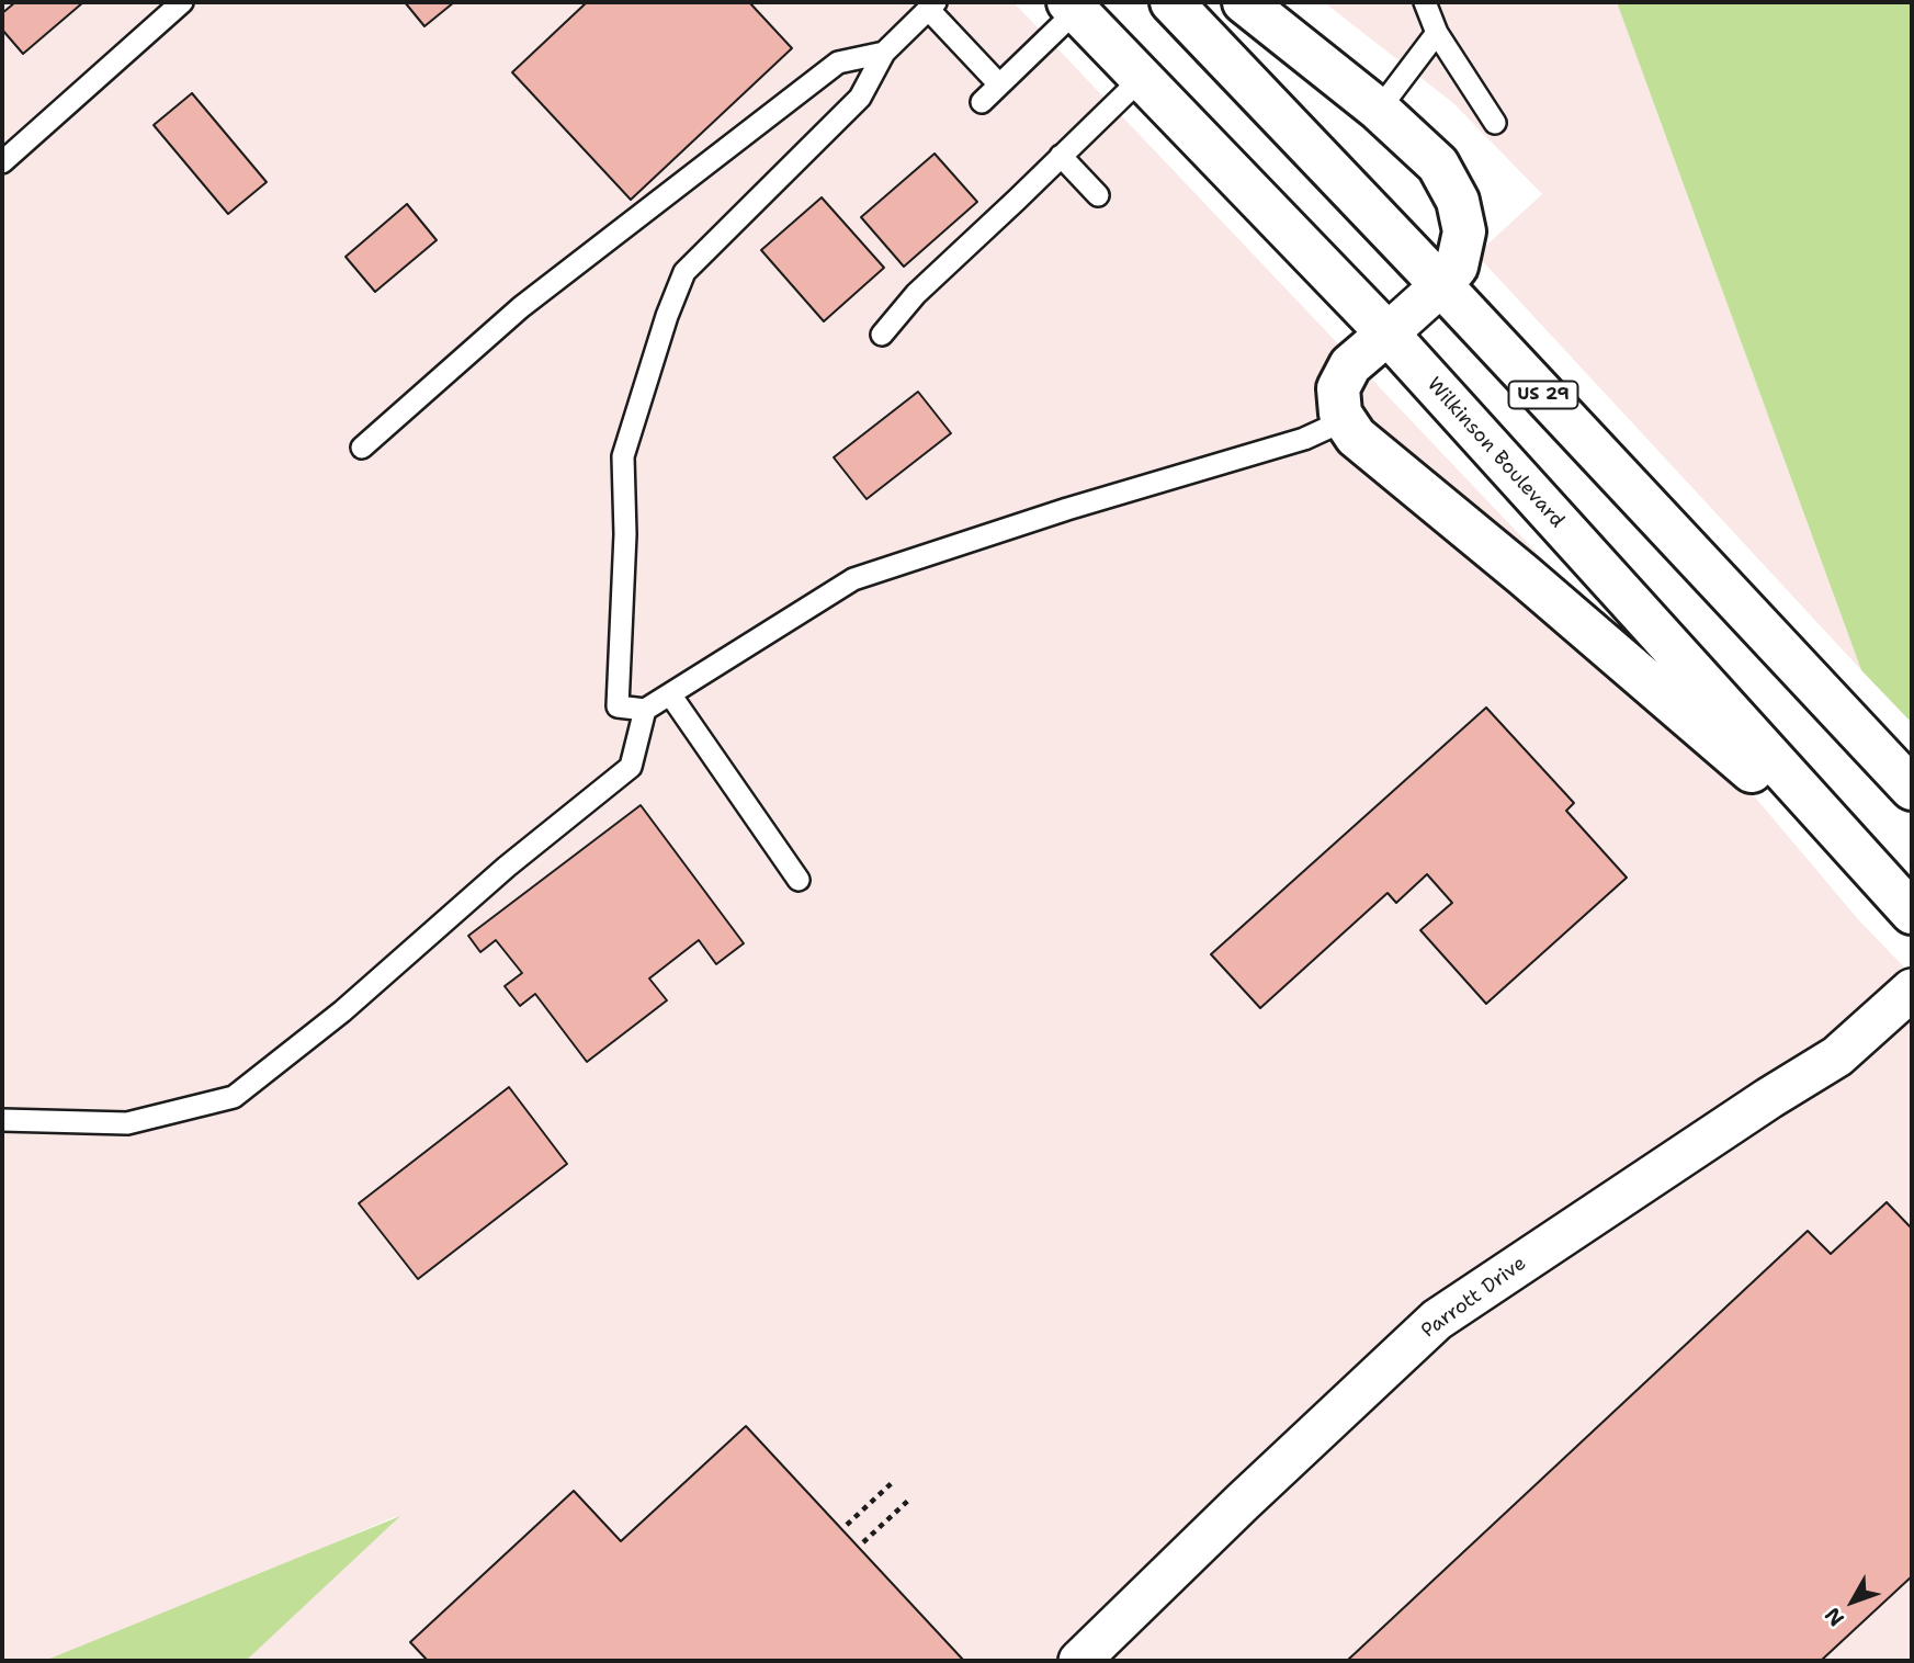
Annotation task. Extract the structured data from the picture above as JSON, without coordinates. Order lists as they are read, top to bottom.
{
  "streets": {
    "main road": ["US 29", "Wilkinson Boulevard"],
    "street": ["Parrott Drive"]
  },
  "north": "bottom left"
}
